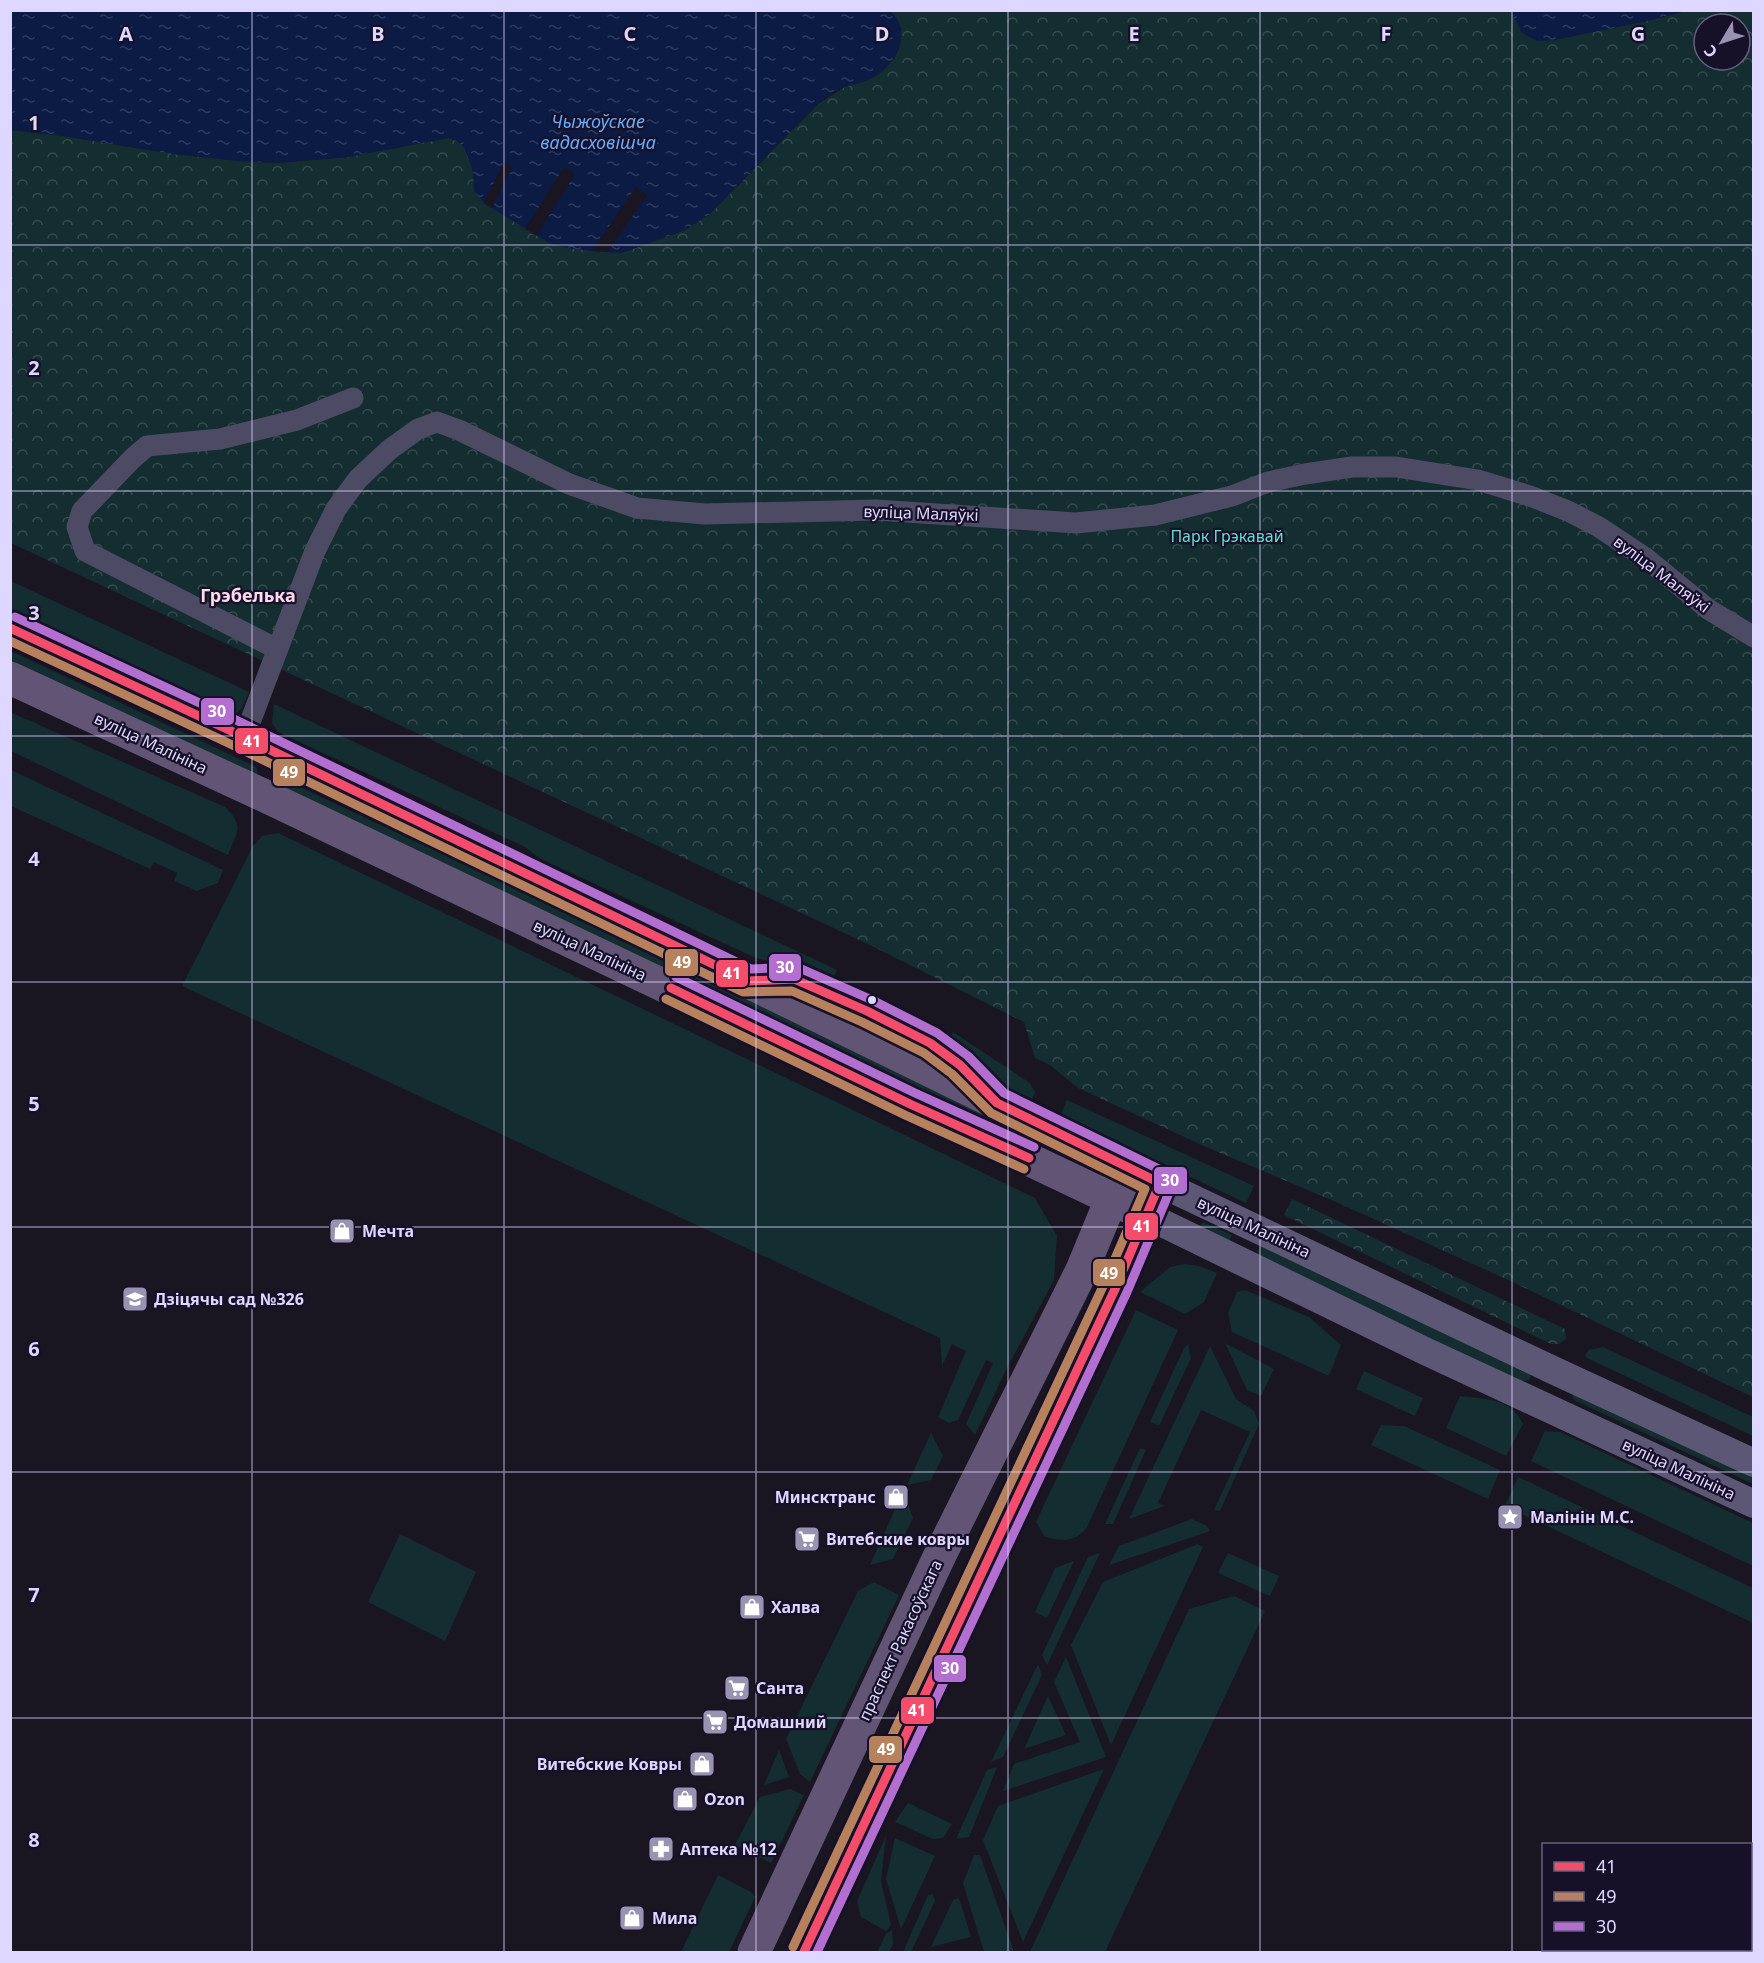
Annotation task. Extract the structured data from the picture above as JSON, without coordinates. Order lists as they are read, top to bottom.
{
  "streets": {
    "main road": ["вуліца Малініна", "праспект Ракасоўскага"],
    "street": ["вуліца Маляўкі"]
  },
  "crossings": [
    ["вуліца Маляўкі", "вуліца Малініна"],
    ["вуліца Малініна", "праспект Ракасоўскага"]
  ],
  "districts": ["Грэбелька"],
  "water": ["Чыжоўскае вадасховішча"],
  "parks": ["Парк Грэкавай"],
  "places": {
    "shop": [
      "Мечта",
      "Минсктранс",
      "Халва",
      "Витебские Ковры",
      "Ozon",
      "Мила"
    ],
    "school or university": ["Дзіцячы сад №326"],
    "place": ["Малінін М.С."],
    "supermarket": ["Витебские ковры", "Санта", "Домашний"],
    "pharmacy": ["Аптека №12"]
  },
  "lines": ["transit line 30", "transit line 41", "transit line 49"],
  "legend": ["41", "49", "30"],
  "north": "bottom left",
  "grid": {
    "columns": [
      "A",
      "B",
      "C",
      "D",
      "E",
      "F",
      "G"
    ],
    "rows": [
      "1",
      "2",
      "3",
      "4",
      "5",
      "6",
      "7",
      "8"
    ]
  }
}
